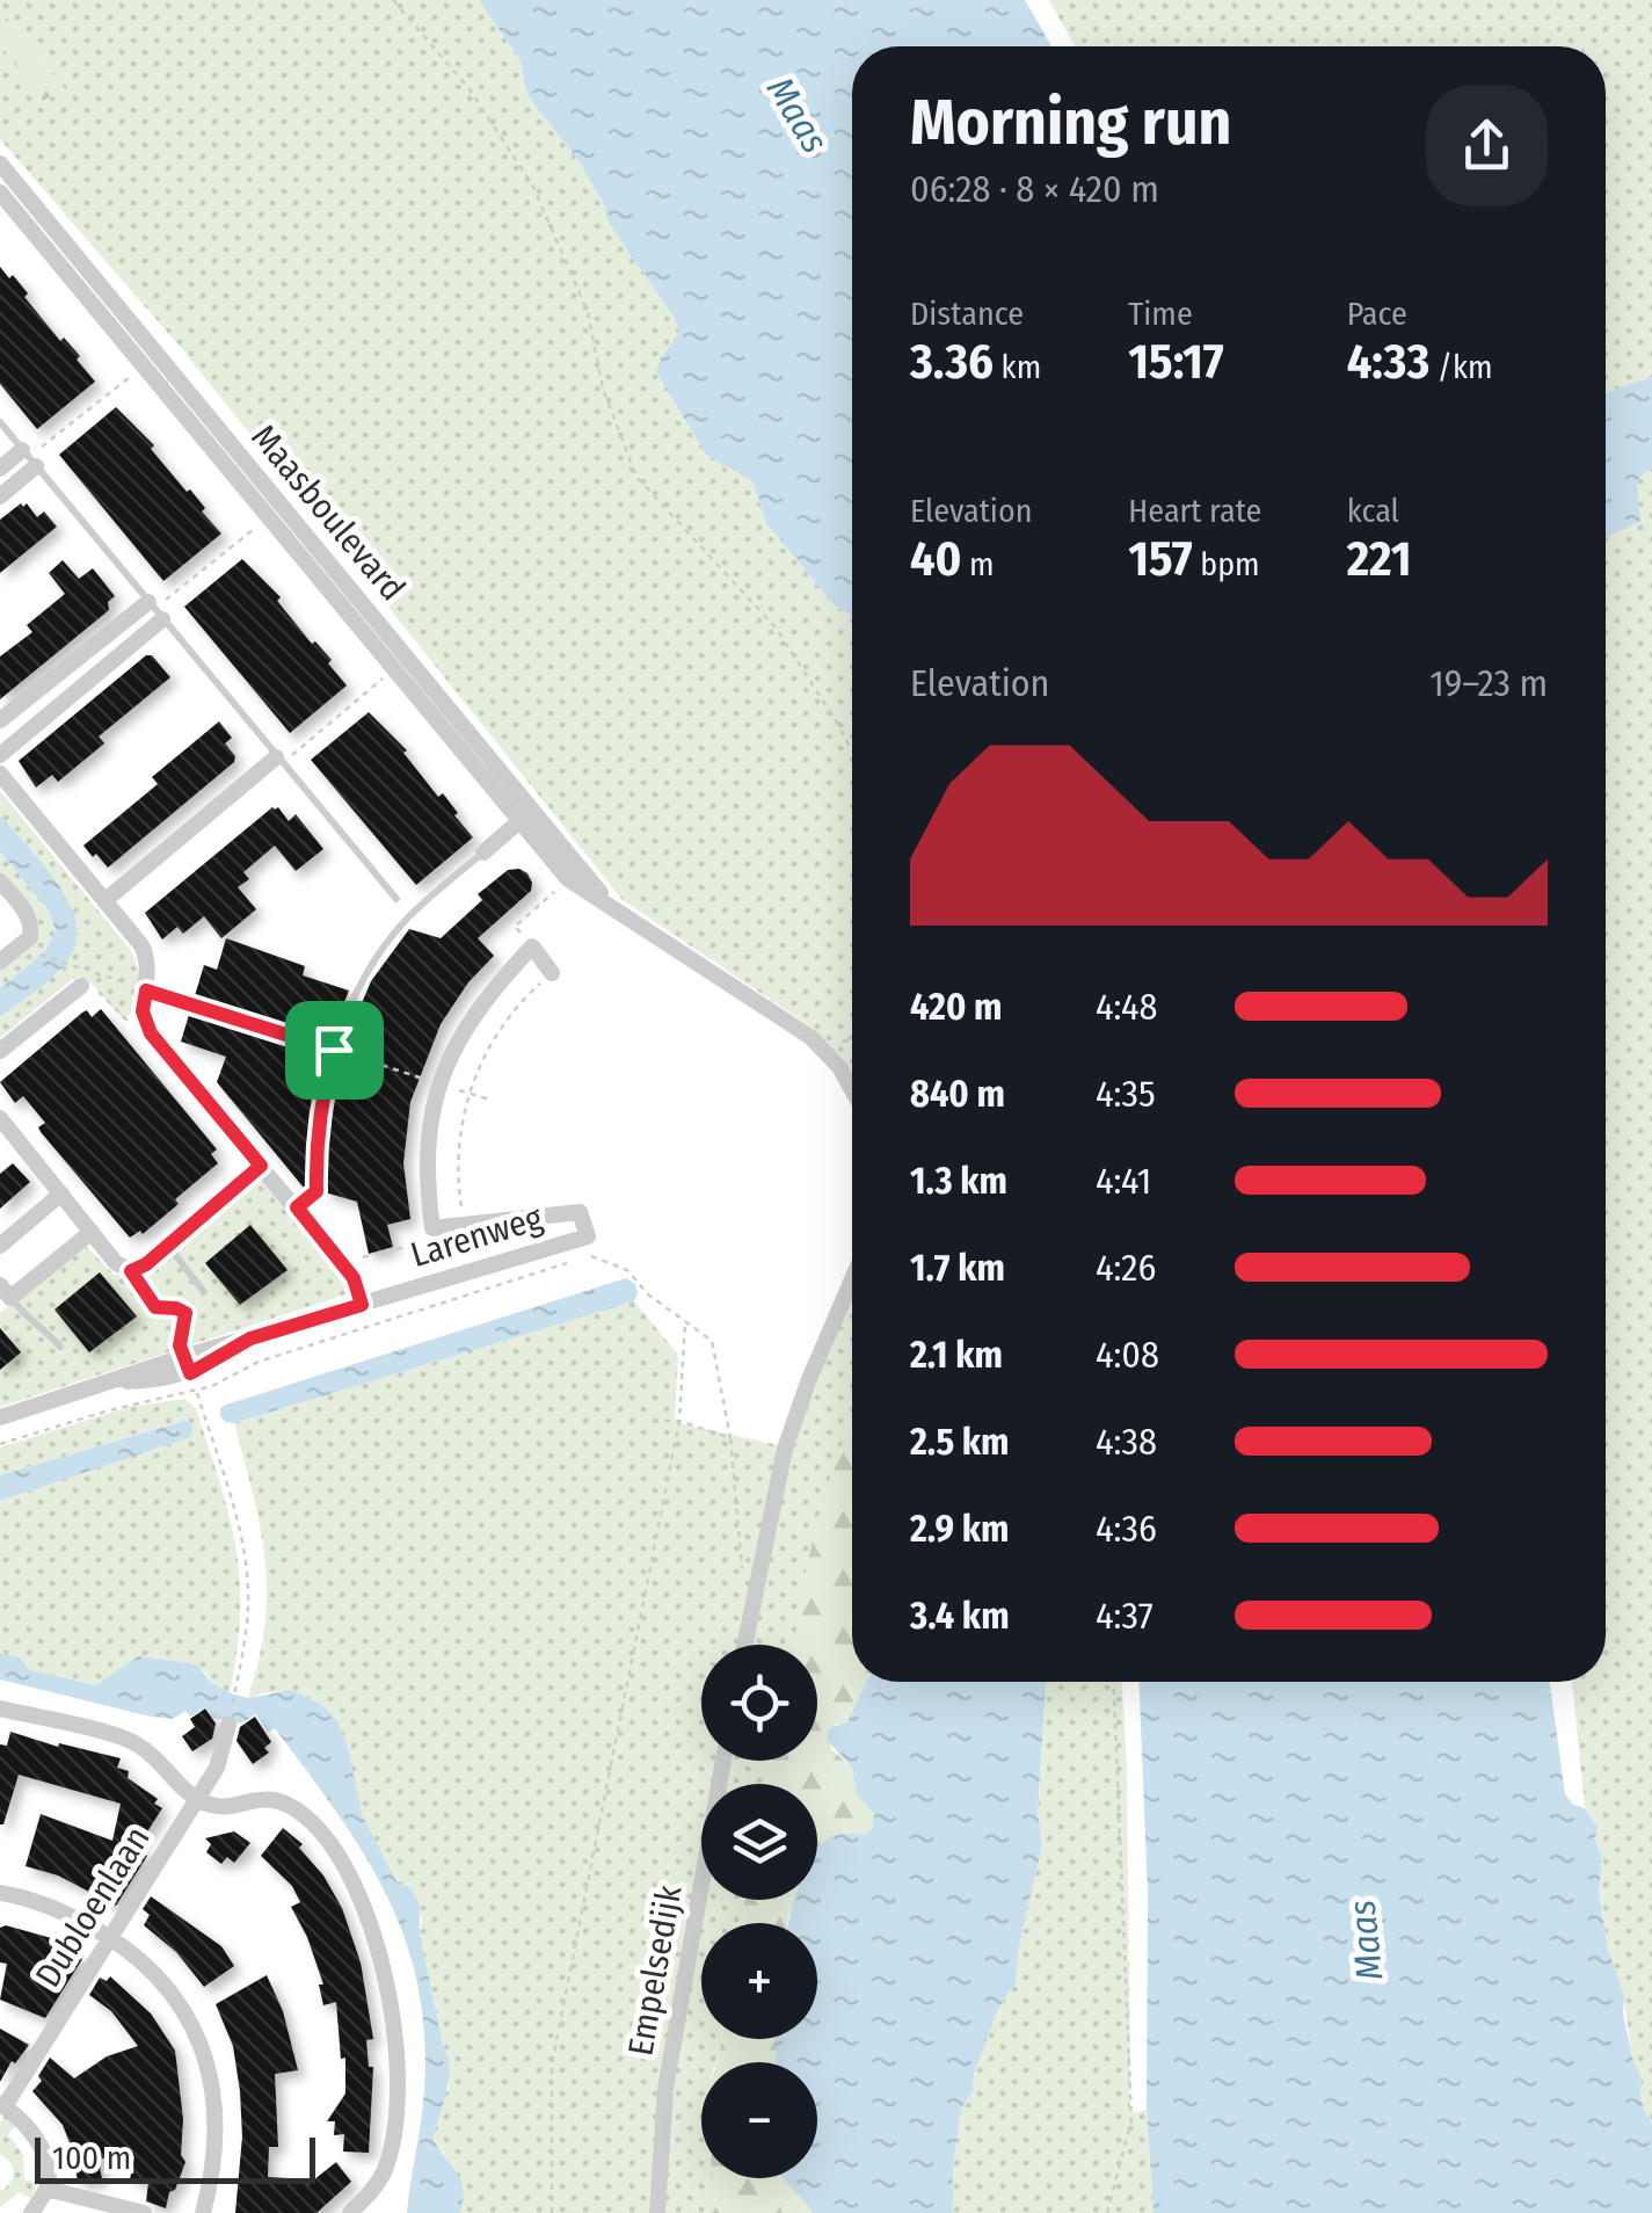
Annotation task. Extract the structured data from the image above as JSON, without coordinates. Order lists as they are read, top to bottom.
{
  "streets": {
    "street": [
      "Maasboulevard",
      "Larenweg",
      "Dubloenlaan",
      "Empelsedijk"
    ]
  },
  "water": ["Maas"],
  "scale_bar": "100 m",
  "page": {
    "heading": ["Morning run", "06:28 · 8 × 420 m"],
    "stats": [
      ["Distance", "3.36 km"],
      ["Time", "15:17"],
      ["Pace", "4:33 /km"],
      ["Elevation", "40 m"],
      ["Heart rate", "157 bpm"],
      ["kcal", "221"]
    ],
    "chart": ["Elevation", "19–23 m"],
    "list": [
      {
        "name": "420 m",
        "note": "4:48"
      },
      {
        "name": "840 m",
        "note": "4:35"
      },
      {
        "name": "1.3 km",
        "note": "4:41"
      },
      {
        "name": "1.7 km",
        "note": "4:26"
      },
      {
        "name": "2.1 km",
        "note": "4:08"
      },
      {
        "name": "2.5 km",
        "note": "4:38"
      },
      {
        "name": "2.9 km",
        "note": "4:36"
      },
      {
        "name": "3.4 km",
        "note": "4:37"
      }
    ],
    "map_buttons": ["+", "−"],
    "scale": "100 m"
  }
}
